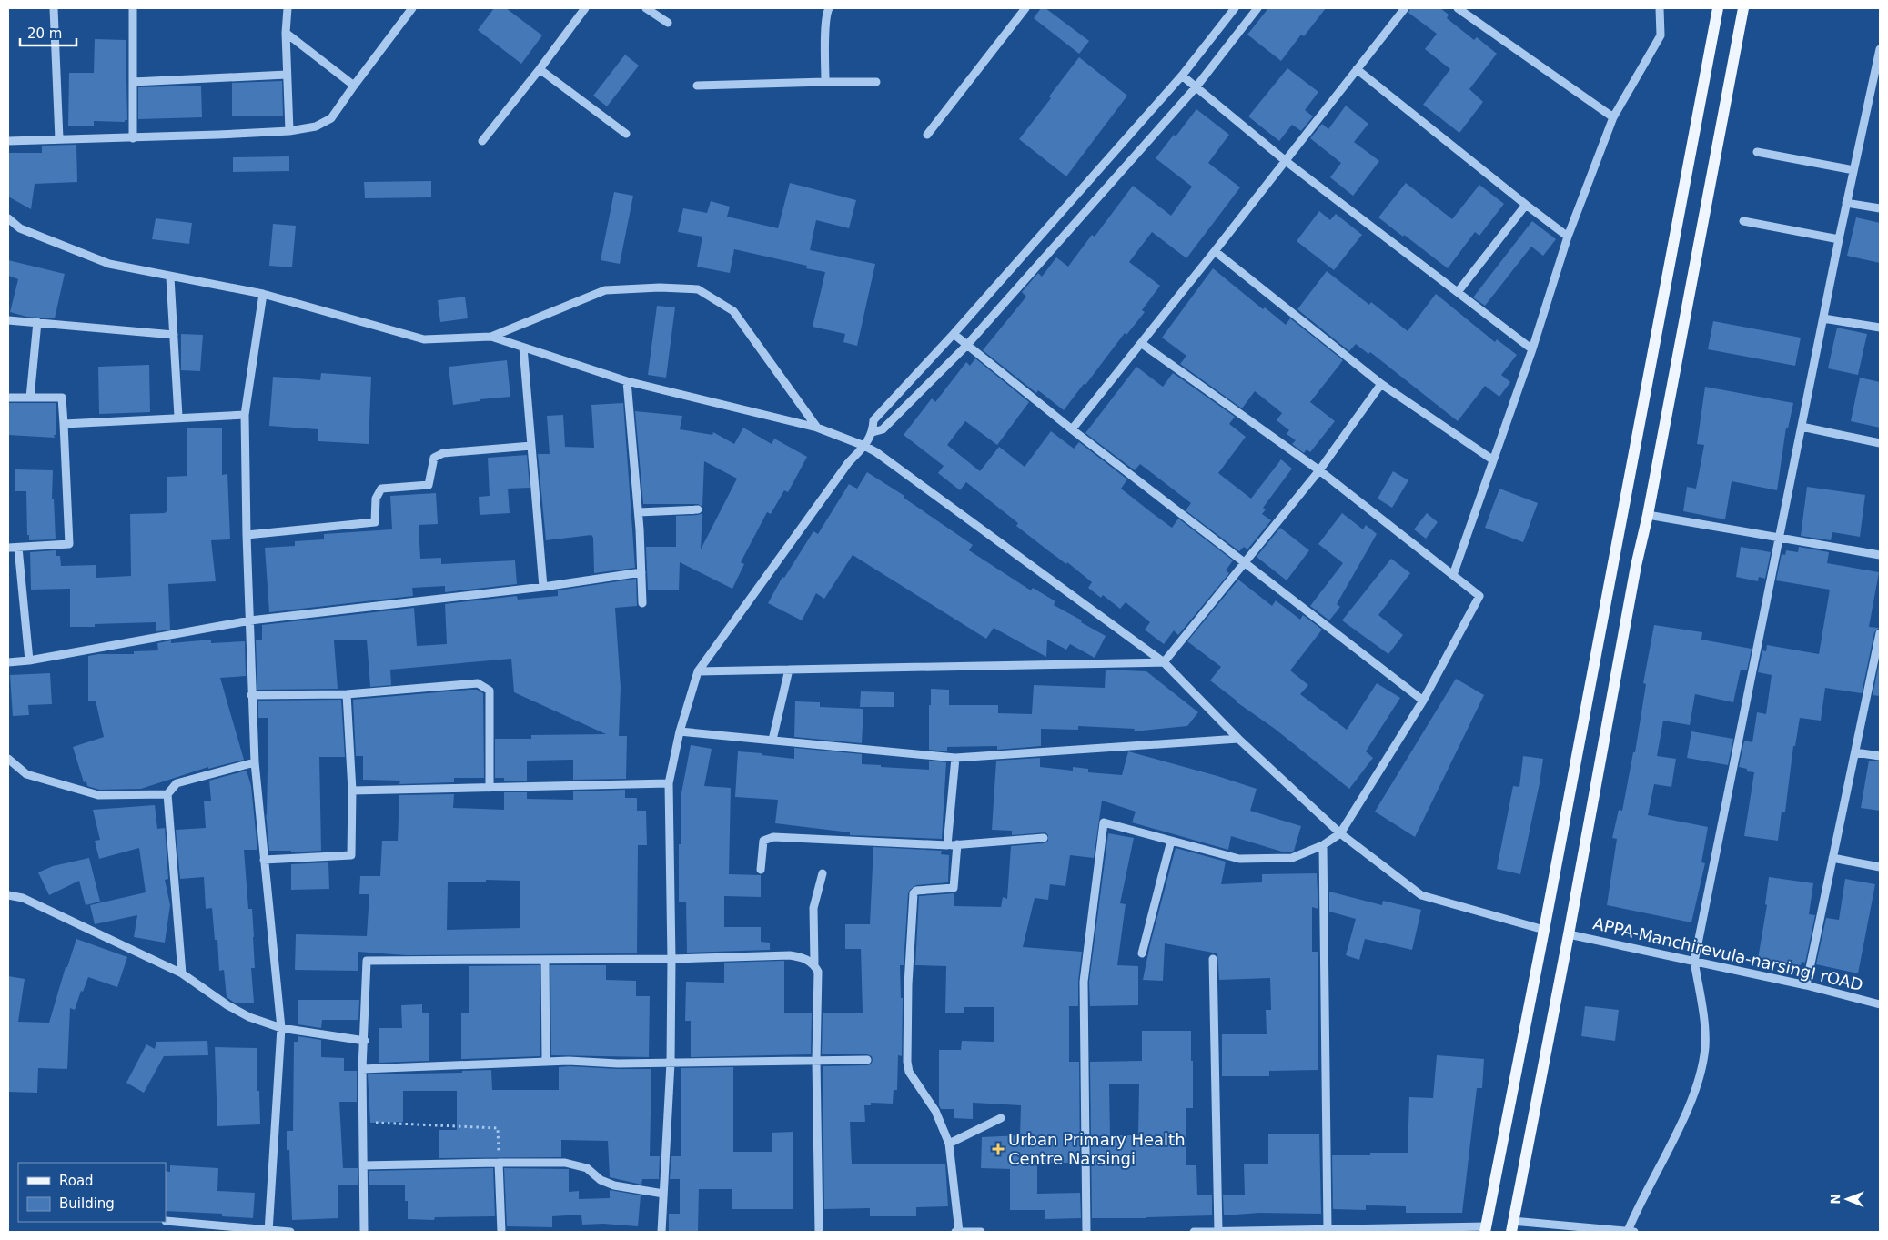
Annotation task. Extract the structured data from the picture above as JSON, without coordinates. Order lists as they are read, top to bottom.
{
  "streets": {
    "street": ["APPA-Manchirevula-narsingI rOAD"]
  },
  "places": {
    "health": ["Urban Primary Health Centre Narsingi"]
  },
  "legend": ["Road", "Building"],
  "scale_bar": "20 m",
  "north": "left"
}
